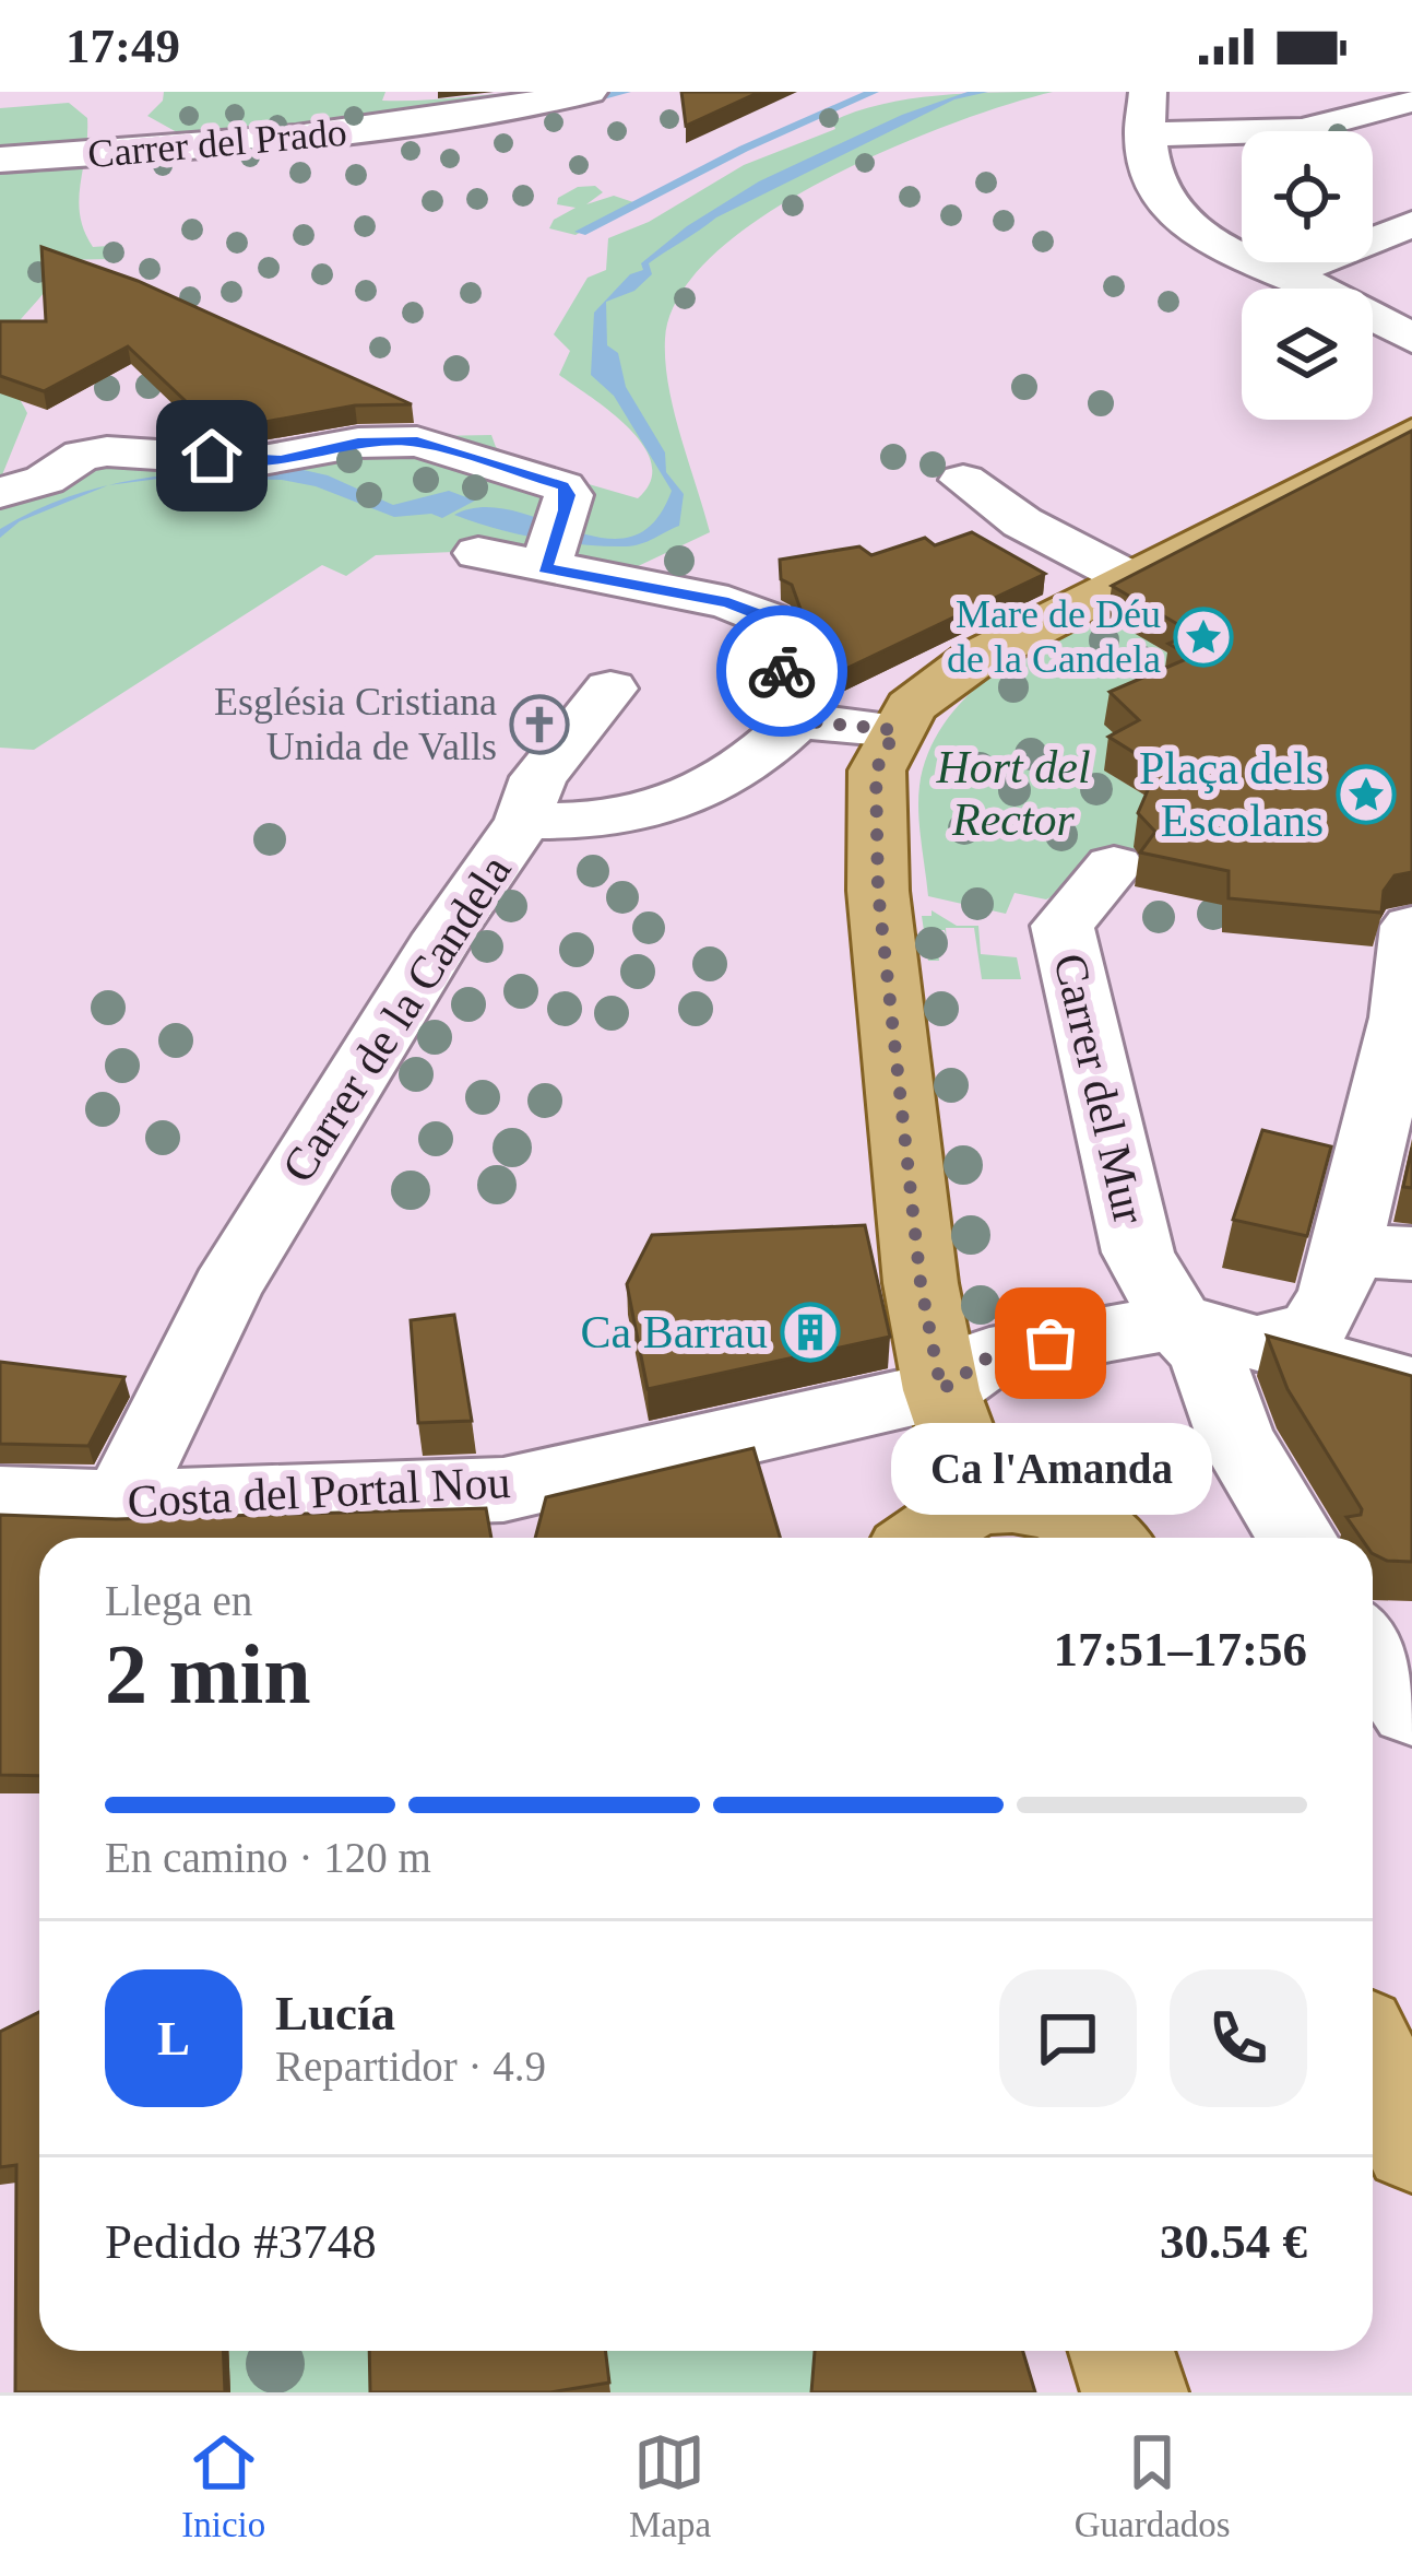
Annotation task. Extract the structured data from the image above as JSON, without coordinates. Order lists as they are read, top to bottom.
{
  "streets": {
    "street": [
      "Carrer del Prado",
      "Carrer de la Candela",
      "Carrer del Mur",
      "Costa del Portal Nou"
    ]
  },
  "crossings": [
    ["Carrer de la Candela", "Costa del Portal Nou"],
    ["Carrer del Mur", "Costa del Portal Nou"]
  ],
  "parks": ["Hort del Rector"],
  "places": {
    "place": ["Mare de Déu de la Candela", "Plaça dels Escolans"],
    "church": ["Església Cristiana Unida de Valls"],
    "building": ["Ca Barrau"],
    "other": ["Ca l'Amanda"]
  },
  "page": {
    "status": "17:49",
    "bubble": "Ca l'Amanda",
    "heading": ["2 min", "Llega en", "17:51–17:56"],
    "panel": [
      "Lucía",
      "Repartidor · 4.9",
      "Pedido #3748",
      "30.54 €"
    ],
    "bar": "En camino · 120 m",
    "round": "L",
    "tabs": ["Inicio", "Mapa", "Guardados"]
  }
}
